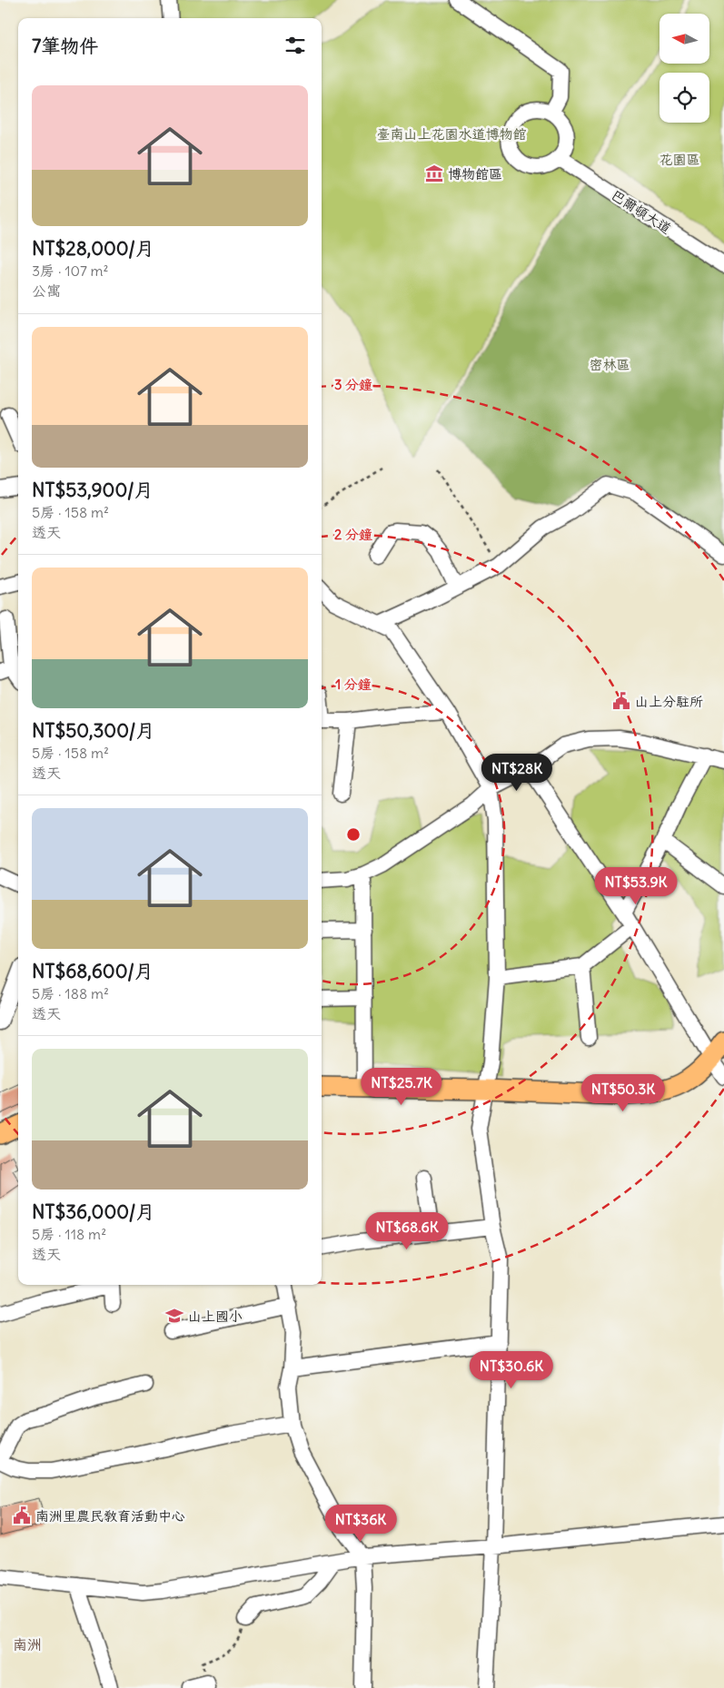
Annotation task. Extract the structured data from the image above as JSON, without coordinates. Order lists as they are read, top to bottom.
{
  "streets": {
    "street": ["巴爾頓大道"]
  },
  "districts": ["南洲"],
  "parks": ["臺南山上花園水道博物館", "花園區", "密林區"],
  "places": {
    "museum": ["博物館區"],
    "public building": ["山上分駐所", "南洲里農民教育活動中心"],
    "school or university": ["山上國小"]
  },
  "north": "left",
  "page": {
    "heading": "7筆物件",
    "list": [
      {
        "name": "NT$28,000/月",
        "note": "3房 · 107 m² · 公寓"
      },
      {
        "name": "NT$53,900/月",
        "note": "5房 · 158 m² · 透天"
      },
      {
        "name": "NT$50,300/月",
        "note": "5房 · 158 m² · 透天"
      },
      {
        "name": "NT$68,600/月",
        "note": "5房 · 188 m² · 透天"
      },
      {
        "name": "NT$36,000/月",
        "note": "5房 · 118 m² · 透天"
      }
    ],
    "price": [
      "NT$28K",
      "NT$53.9K",
      "NT$25.7K",
      "NT$50.3K",
      "NT$68.6K",
      "NT$30.6K",
      "NT$36K"
    ]
  },
  "rings": ["3 分鐘", "2 分鐘", "1 分鐘"]
}
